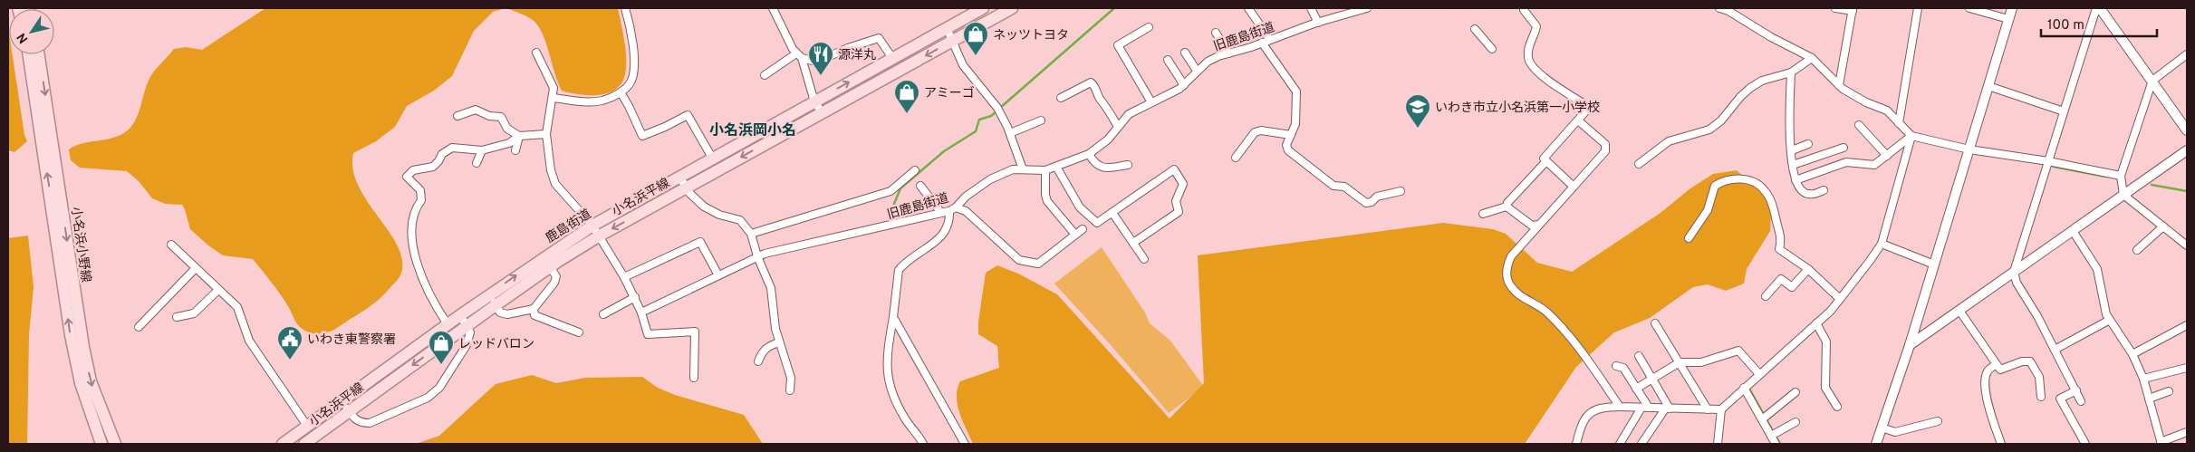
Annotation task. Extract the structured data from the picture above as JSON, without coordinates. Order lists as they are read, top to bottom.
{
  "streets": {
    "main road": ["小名浜平線", "鹿島街道", "小名浜小野線"],
    "street": ["旧鹿島街道"]
  },
  "one_way": ["小名浜平線"],
  "districts": ["小名浜岡小名"],
  "places": {
    "shop": ["ネッツトヨタ", "アミーゴ", "レッドバロン"],
    "restaurant": ["源洋丸"],
    "school or university": ["いわき市立小名浜第一小学校"],
    "public building": ["いわき東警察署"]
  },
  "scale_bar": "100 m",
  "north": "bottom left"
}
